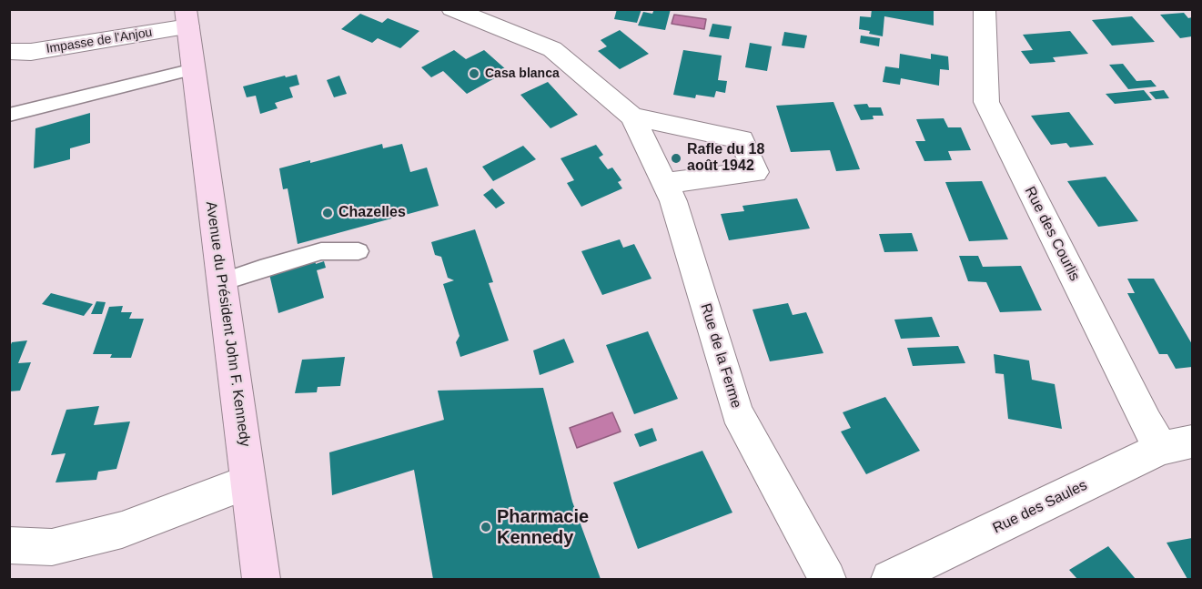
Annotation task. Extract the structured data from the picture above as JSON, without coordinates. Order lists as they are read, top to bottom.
{
  "streets": {
    "main road": ["Avenue du Président John F. Kennedy"],
    "street": [
      "Impasse de l'Anjou",
      "Rue des Courlis",
      "Rue de la Ferme",
      "Rue des Saules"
    ]
  },
  "crossings": [
    ["Impasse de l'Anjou", "Avenue du Président John F. Kennedy"],
    ["Rue des Courlis", "Rue des Saules"]
  ],
  "places": [
    "Casa blanca",
    "Rafle du 18 août 1942",
    "Chazelles",
    "Pharmacie Kennedy"
  ]
}
